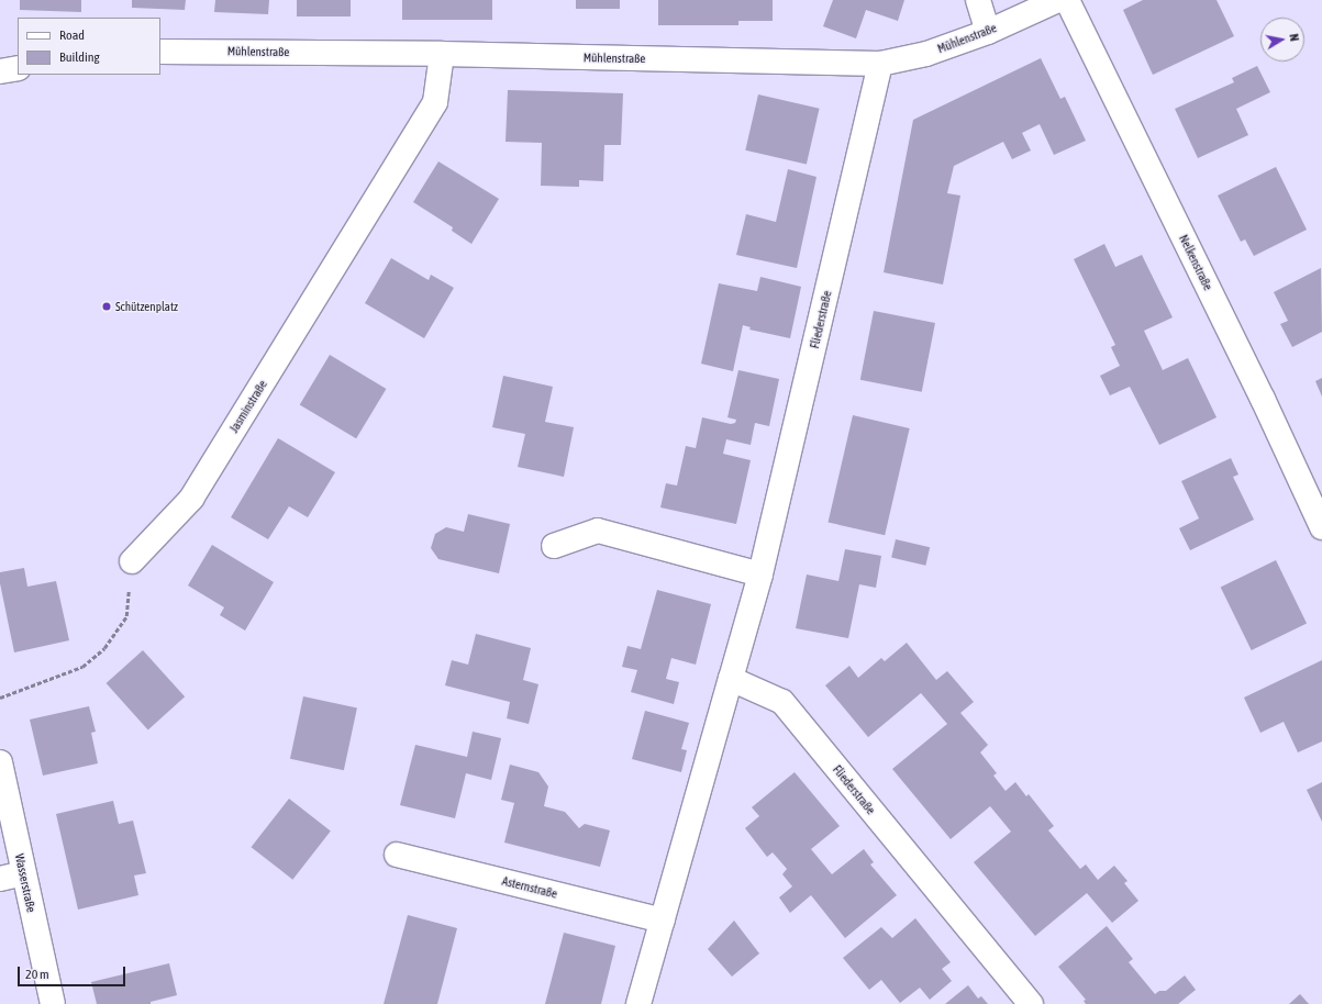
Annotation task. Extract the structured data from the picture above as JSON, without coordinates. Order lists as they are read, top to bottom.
{
  "streets": {
    "street": [
      "Mühlenstraße",
      "Nelkenstraße",
      "Fliederstraße",
      "Jasminstraße",
      "Wasserstraße",
      "Asternstraße"
    ]
  },
  "crossings": [
    ["Mühlenstraße", "Fliederstraße"],
    ["Mühlenstraße", "Jasminstraße"]
  ],
  "places": ["Schützenplatz"],
  "legend": ["Road", "Building"],
  "scale_bar": "20 m",
  "north": "right"
}
